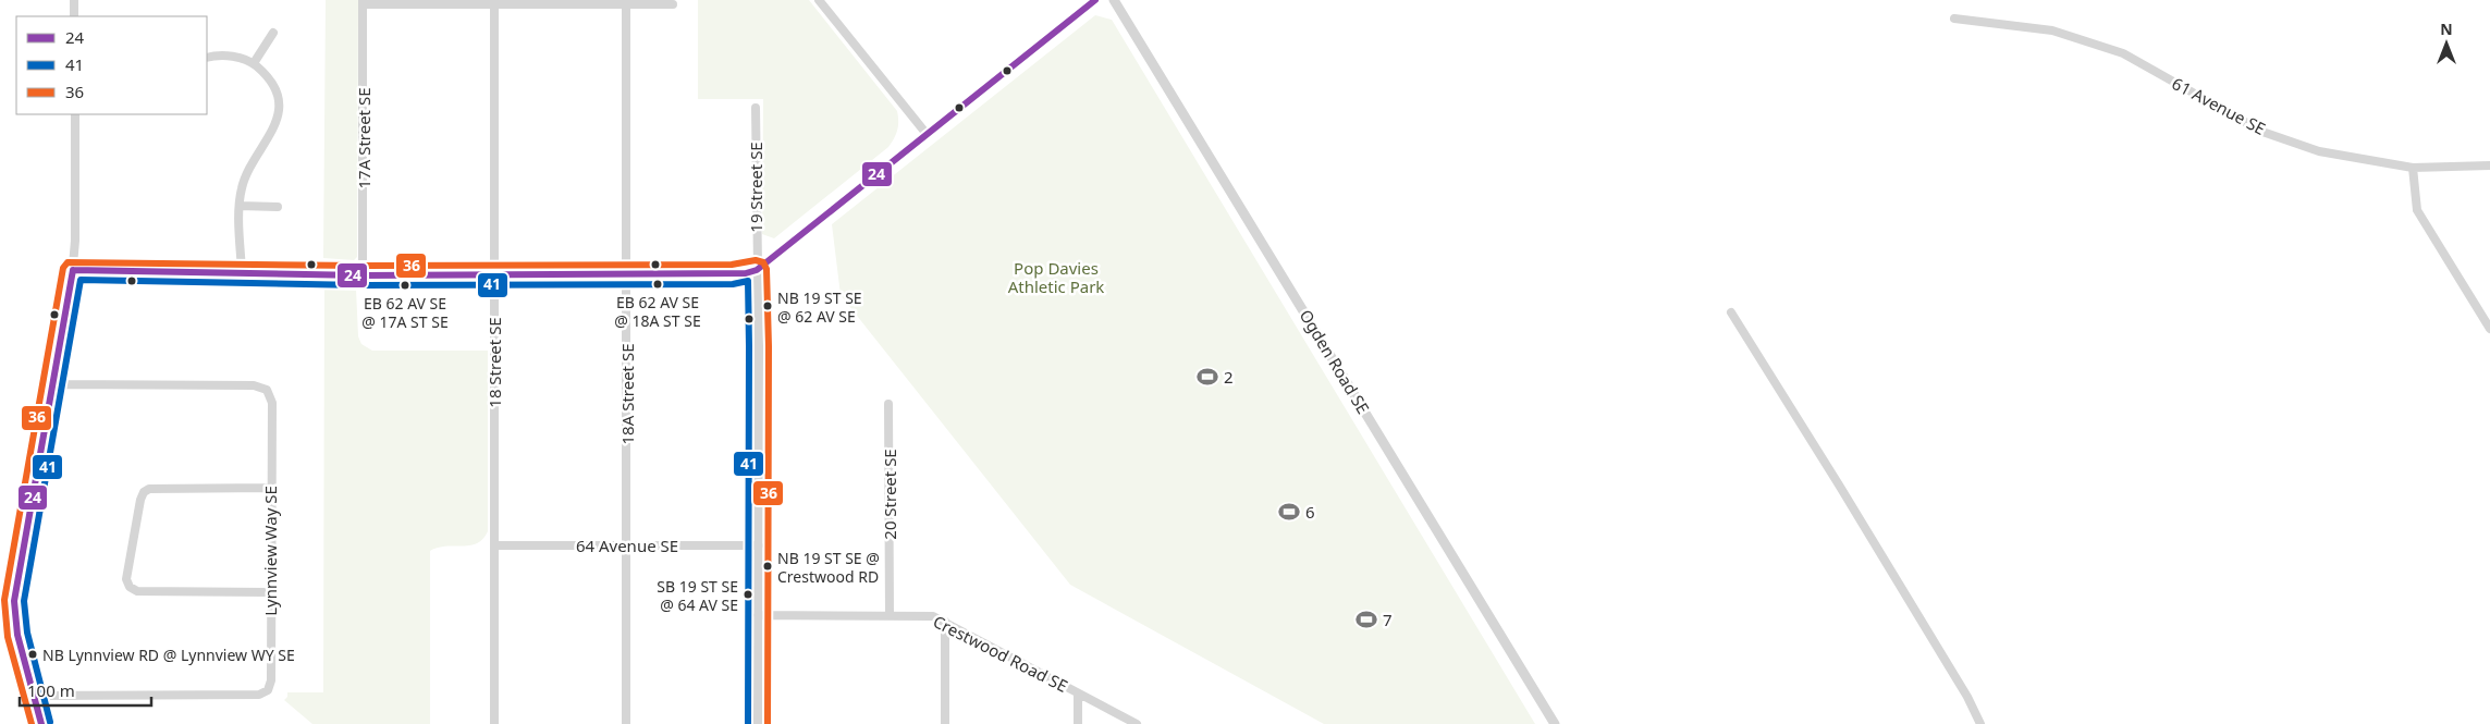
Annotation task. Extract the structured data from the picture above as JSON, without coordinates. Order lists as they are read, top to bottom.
{
  "streets": {
    "street": [
      "61 Avenue SE",
      "17A Street SE",
      "19 Street SE",
      "Ogden Road SE",
      "18 Street SE",
      "18A Street SE",
      "20 Street SE",
      "64 Avenue SE",
      "Lynnview Way SE",
      "Crestwood Road SE"
    ]
  },
  "crossings": [
    ["19 Street SE", "64 Avenue SE"],
    ["19 Street SE", "Crestwood Road SE"],
    ["18 Street SE", "64 Avenue SE"],
    ["18A Street SE", "64 Avenue SE"],
    ["20 Street SE", "Crestwood Road SE"]
  ],
  "parks": ["Pop Davies Athletic Park"],
  "places": {
    "other": [
      "EB 62 AV SE @ 18A ST SE",
      "EB 62 AV SE @ 17A ST SE",
      "NB 19 ST SE @ 62 AV SE",
      "NB 19 ST SE @ Crestwood RD",
      "SB 19 ST SE @ 64 AV SE",
      "NB Lynnview RD @ Lynnview WY SE"
    ],
    "sports": ["2", "6", "7"]
  },
  "lines": ["transit line 24", "transit line 36", "transit line 41"],
  "legend": ["24", "41", "36"],
  "scale_bar": "100 m",
  "north": "top"
}
